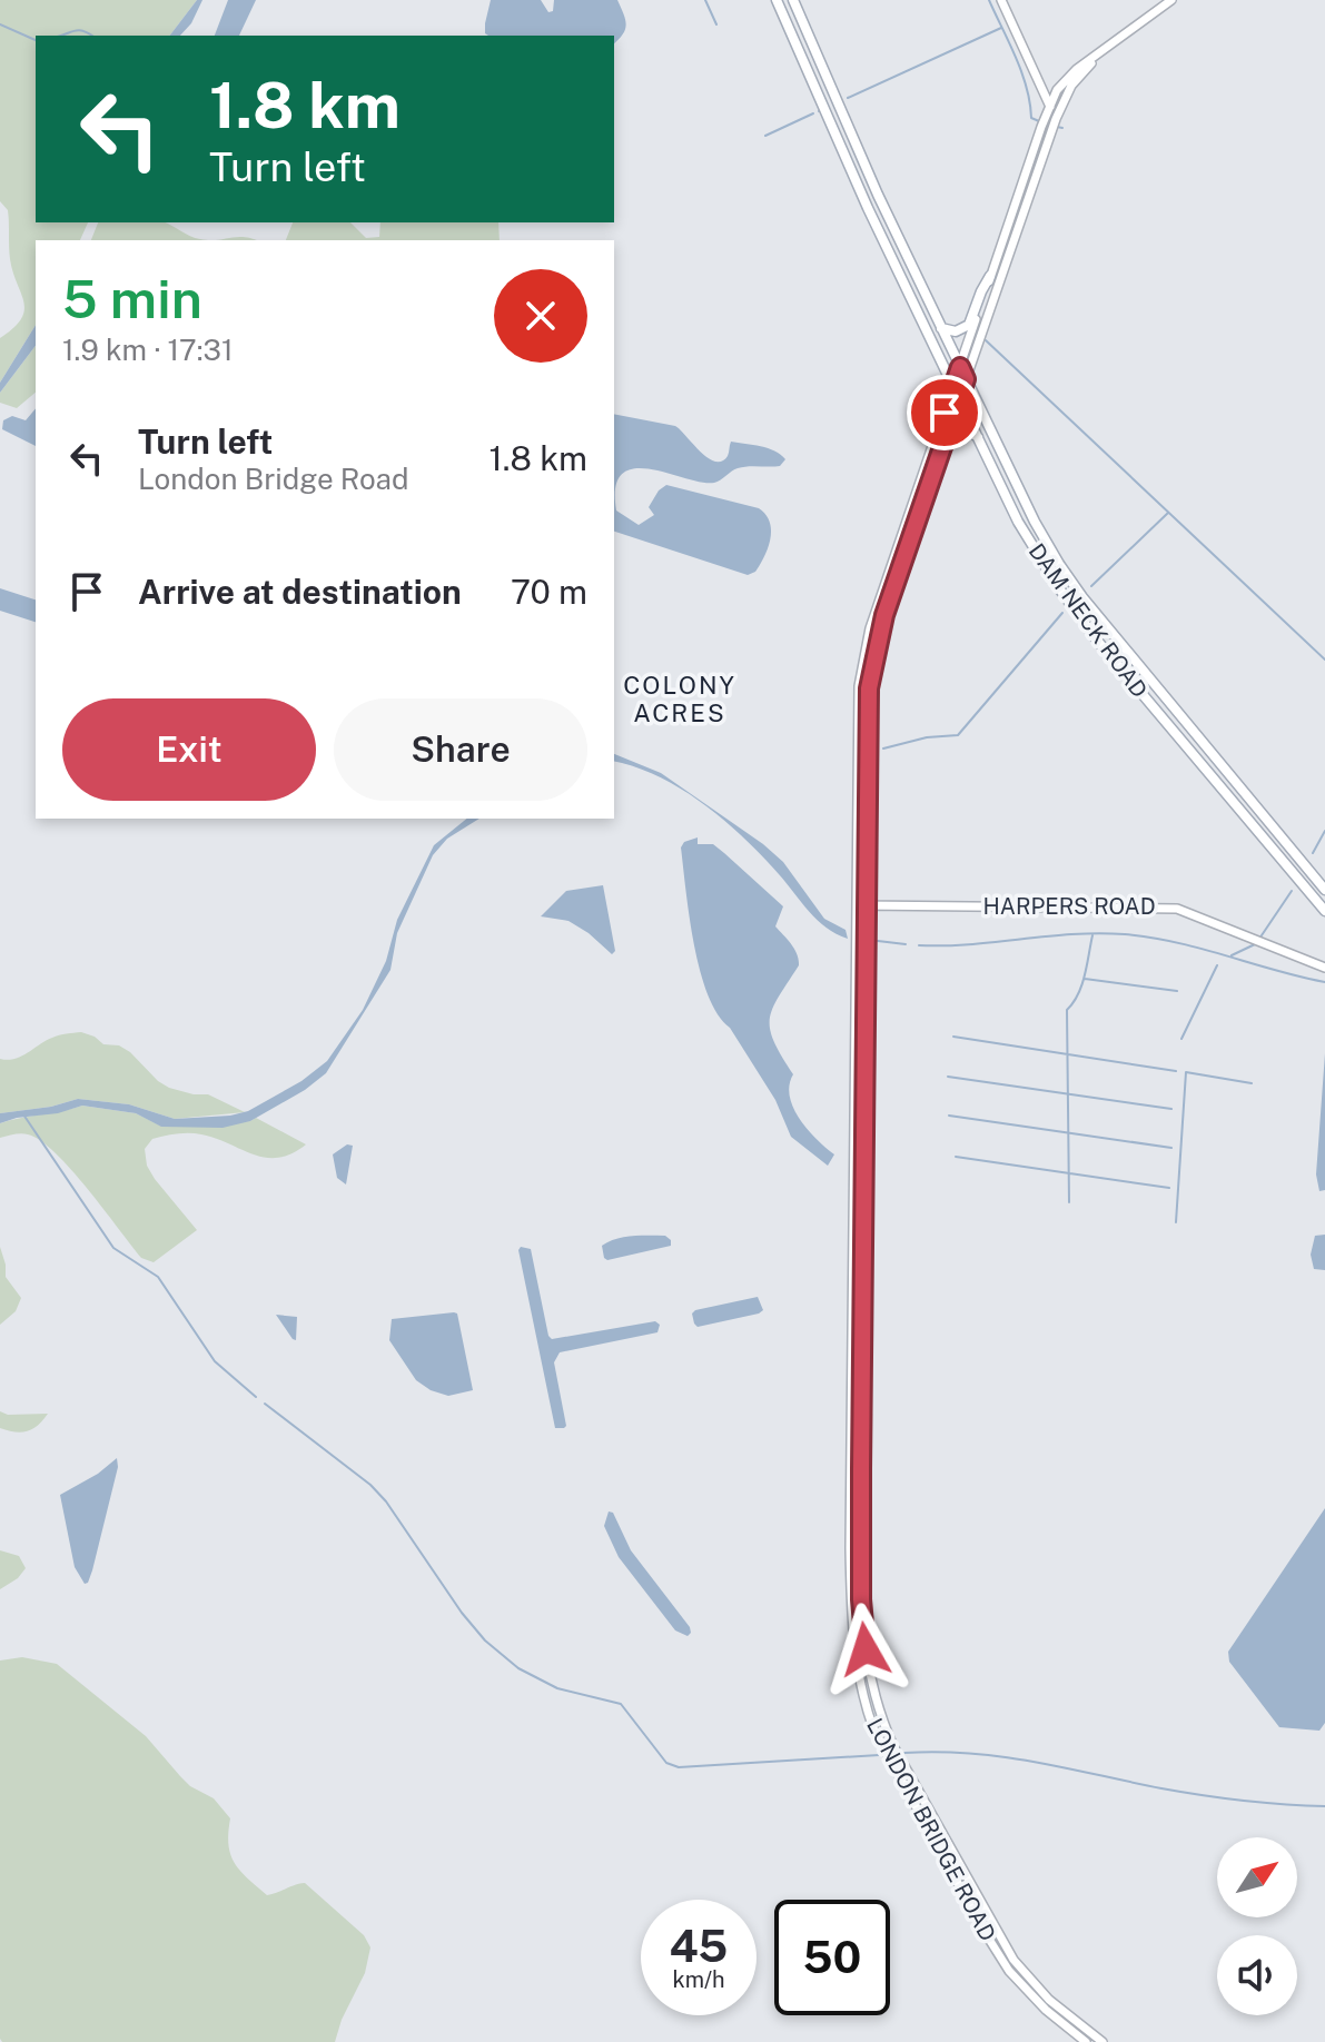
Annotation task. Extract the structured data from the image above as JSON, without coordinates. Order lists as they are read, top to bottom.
{
  "streets": {
    "main road": ["DAM NECK ROAD", "HARPERS ROAD", "LONDON BRIDGE ROAD"]
  },
  "crossings": [
    ["DAM NECK ROAD", "LONDON BRIDGE ROAD"],
    ["HARPERS ROAD", "LONDON BRIDGE ROAD"]
  ],
  "districts": ["COLONY ACRES"],
  "north": "top right",
  "page": {
    "turn": ["1.8 km", "Turn left"],
    "heading": ["5 min", "1.9 km · 17:31"],
    "list": [
      {
        "name": "Turn left",
        "note": "London Bridge Road",
        "value": "1.8 km"
      },
      {
        "name": "Arrive at destination",
        "value": "70 m"
      }
    ],
    "buttons": ["Exit", "Share"],
    "speed": "45 km/h",
    "limit": "50"
  }
}
